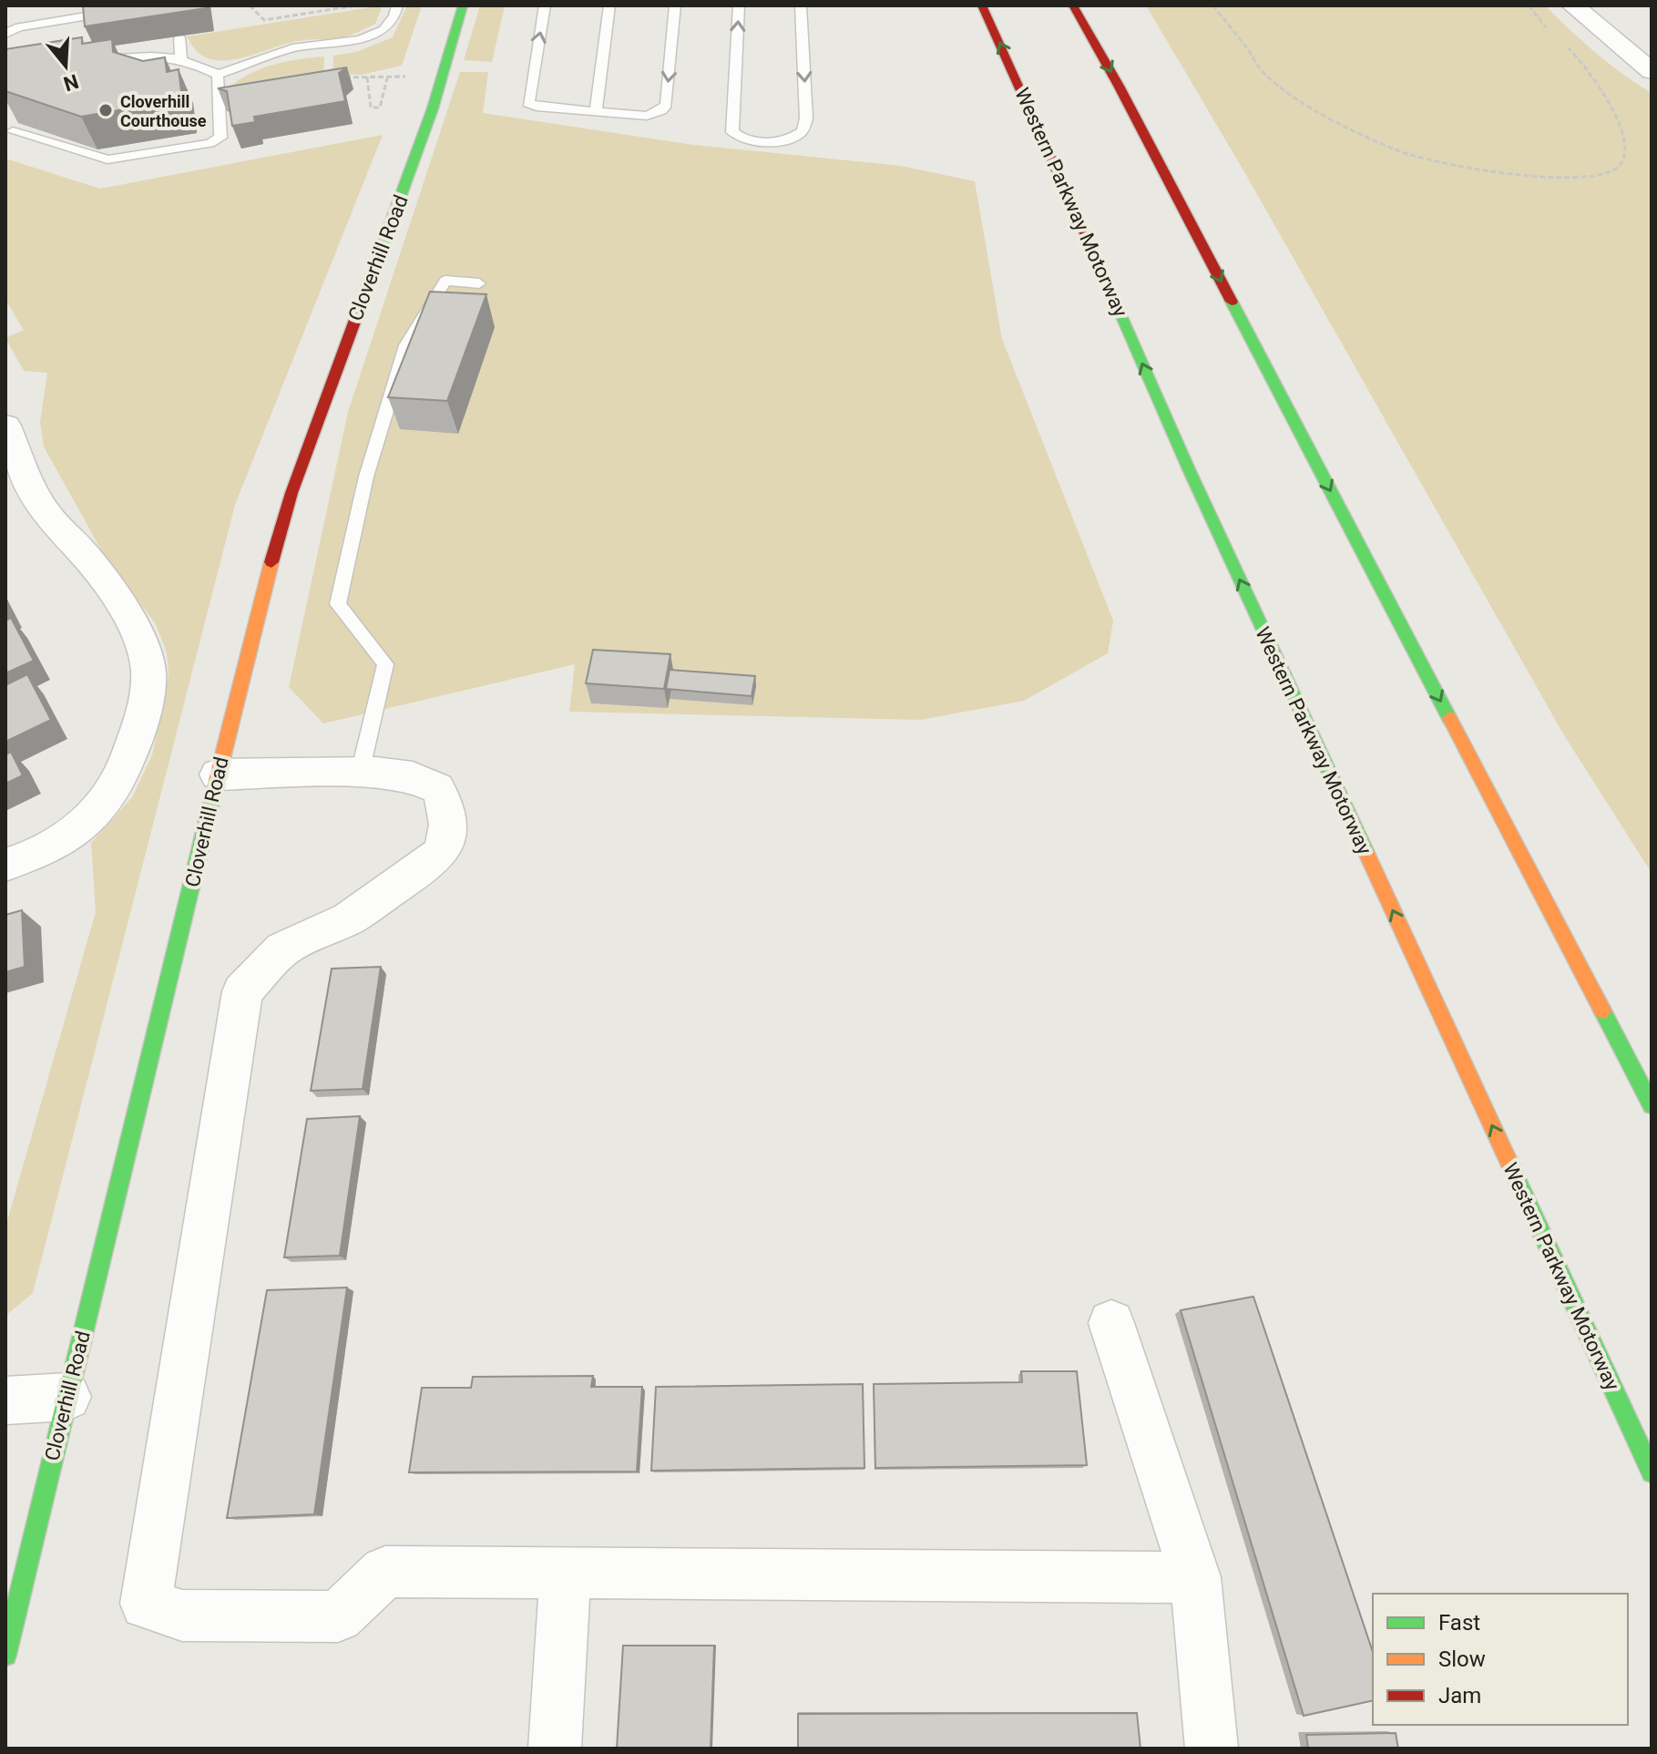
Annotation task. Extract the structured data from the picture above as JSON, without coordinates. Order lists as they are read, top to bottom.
{
  "streets": {
    "main road": ["Western Parkway Motorway", "Cloverhill Road"]
  },
  "places": ["Cloverhill Courthouse"],
  "legend": ["Fast", "Slow", "Jam"],
  "north": "bottom"
}
